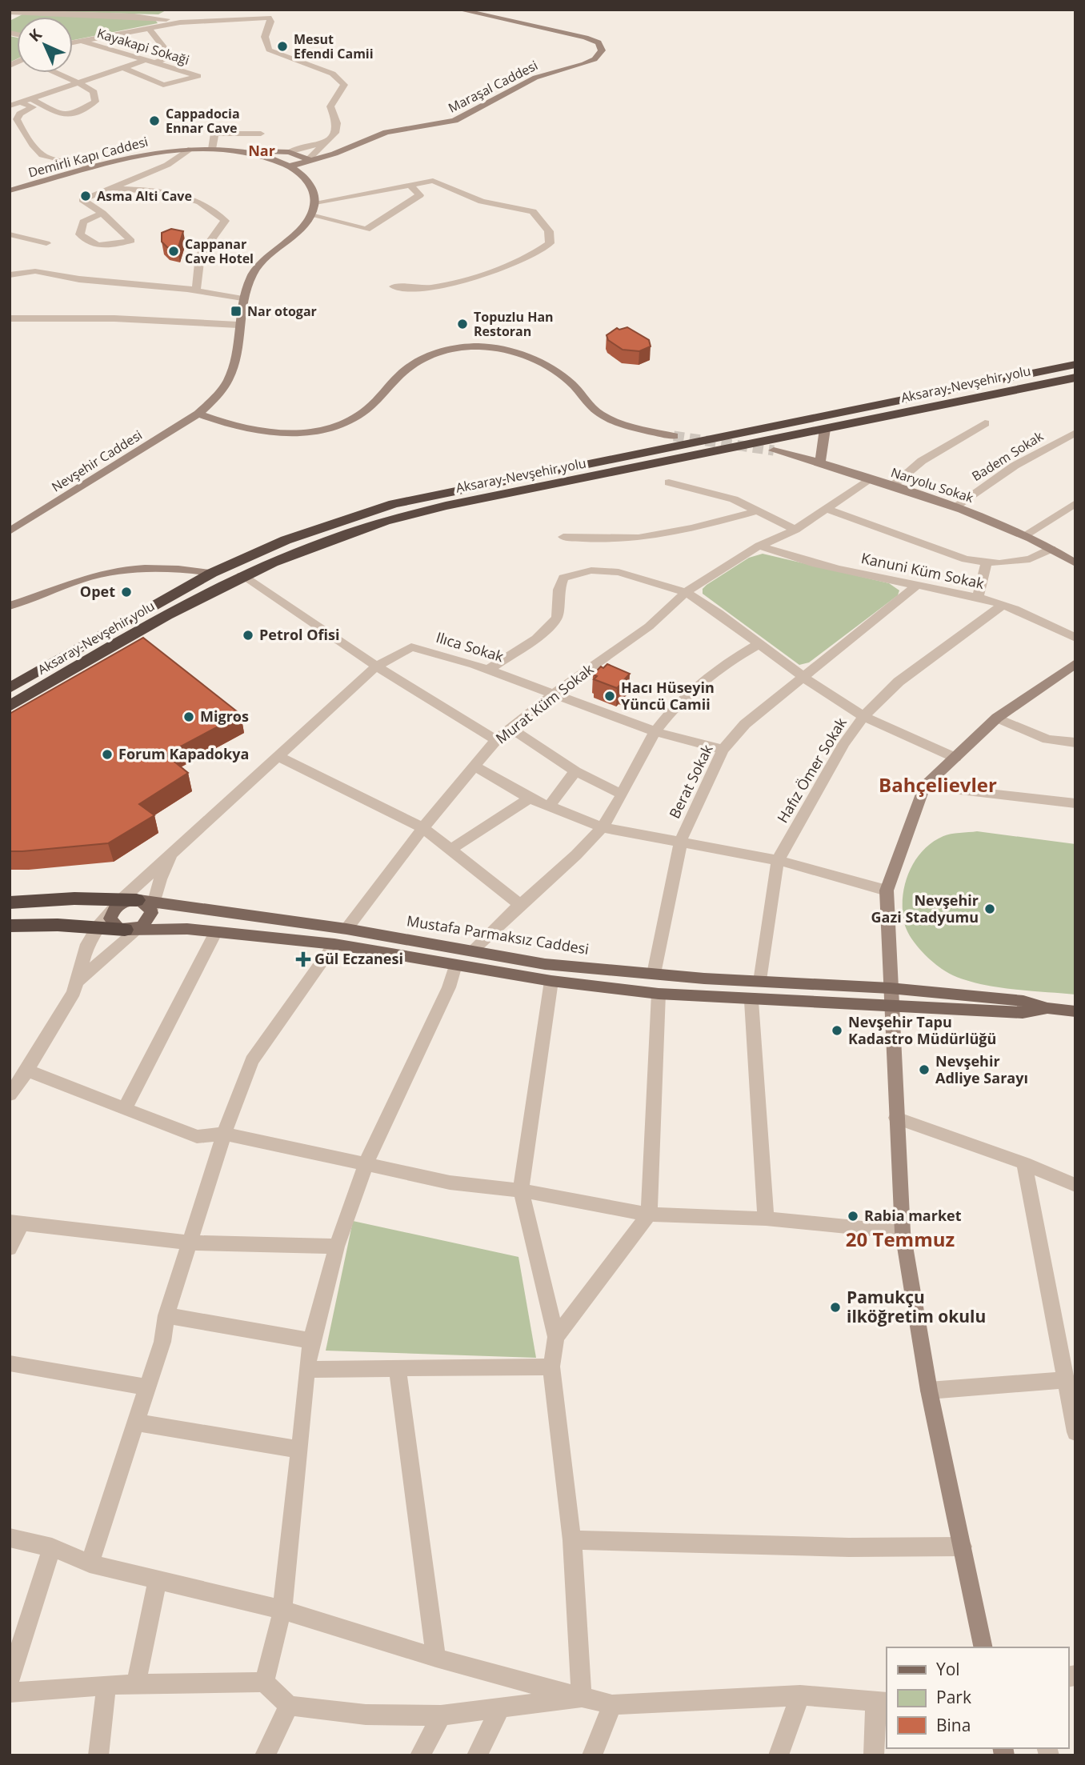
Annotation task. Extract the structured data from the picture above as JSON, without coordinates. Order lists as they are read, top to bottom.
{
  "streets": {
    "highway": ["Aksaray-Nevşehir yolu", "Mustafa Parmaksız Caddesi"],
    "street": [
      "Kayakapi Sokaği",
      "Maraşal Caddesi",
      "Demirli Kapı Caddesi",
      "Badem Sokak",
      "Nevşehir Caddesi",
      "Naryolu Sokak",
      "Kanuni Küm Sokak",
      "Ilıca Sokak",
      "Murat Küm Sokak",
      "Hafız Ömer Sokak",
      "Berat Sokak"
    ]
  },
  "crossings": [
    ["Maraşal Caddesi", "Demirli Kapı Caddesi"],
    ["Badem Sokak", "Naryolu Sokak"],
    ["Naryolu Sokak", "Murat Küm Sokak"],
    ["Kanuni Küm Sokak", "Murat Küm Sokak"],
    ["Kanuni Küm Sokak", "Hafız Ömer Sokak"],
    ["Kanuni Küm Sokak", "Berat Sokak"],
    ["Ilıca Sokak", "Murat Küm Sokak"],
    ["Ilıca Sokak", "Berat Sokak"],
    ["Ilıca Sokak", "Mustafa Parmaksız Caddesi"],
    ["Murat Küm Sokak", "Mustafa Parmaksız Caddesi"],
    ["Hafız Ömer Sokak", "Mustafa Parmaksız Caddesi"],
    ["Berat Sokak", "Mustafa Parmaksız Caddesi"]
  ],
  "districts": ["Nar", "Bahçelievler", "20 Temmuz"],
  "places": {
    "other": [
      "Mesut Efendi Camii",
      "Cappadocia Ennar Cave",
      "Asma Alti Cave",
      "Cappanar Cave Hotel",
      "Topuzlu Han Restoran",
      "Opet",
      "Petrol Ofisi",
      "Hacı Hüseyin Yüncü Camii",
      "Migros",
      "Forum Kapadokya",
      "Nevşehir Gazi Stadyumu",
      "Nevşehir Tapu Kadastro Müdürlüğü",
      "Nevşehir Adliye Sarayı",
      "Rabia market",
      "Pamukçu ilköğretim okulu"
    ],
    "transit": ["Nar otogar"],
    "health": ["Gül Eczanesi"]
  },
  "legend": ["Yol", "Park", "Bina"],
  "north": "top left"
}
